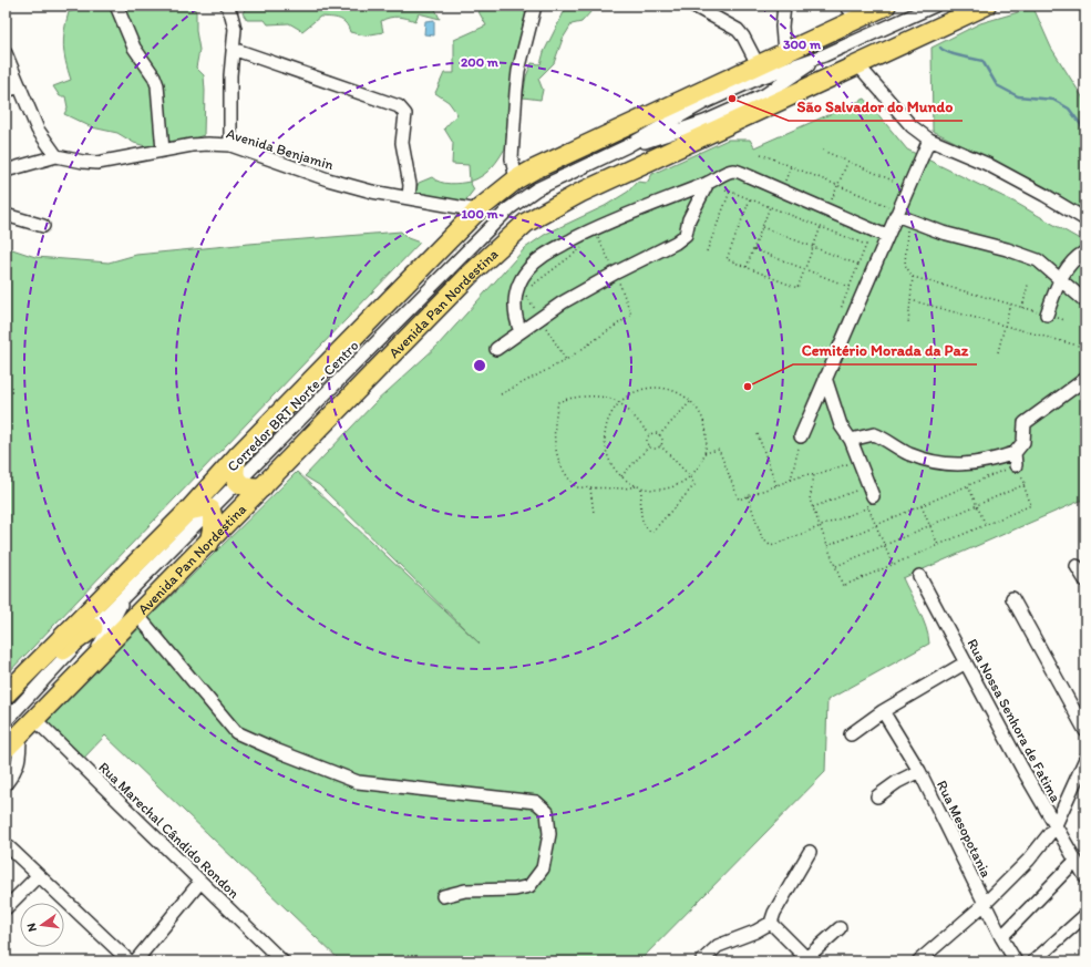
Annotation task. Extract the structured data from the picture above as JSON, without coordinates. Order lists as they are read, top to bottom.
{
  "streets": {
    "highway": ["Avenida Pan Nordestina"],
    "street": [
      "Avenida Benjamin",
      "Corredor BRT Norte - Centro",
      "Rua Nossa Senhora de Fatima",
      "Rua Mesopotania",
      "Rua Marechal Cândido Rondon"
    ]
  },
  "crossings": [
    ["Avenida Pan Nordestina", "Rua Marechal Cândido Rondon"]
  ],
  "places": ["São Salvador do Mundo", "Cemitério Morada da Paz"],
  "north": "left",
  "rings": ["300 m", "200 m", "100 m"]
}
